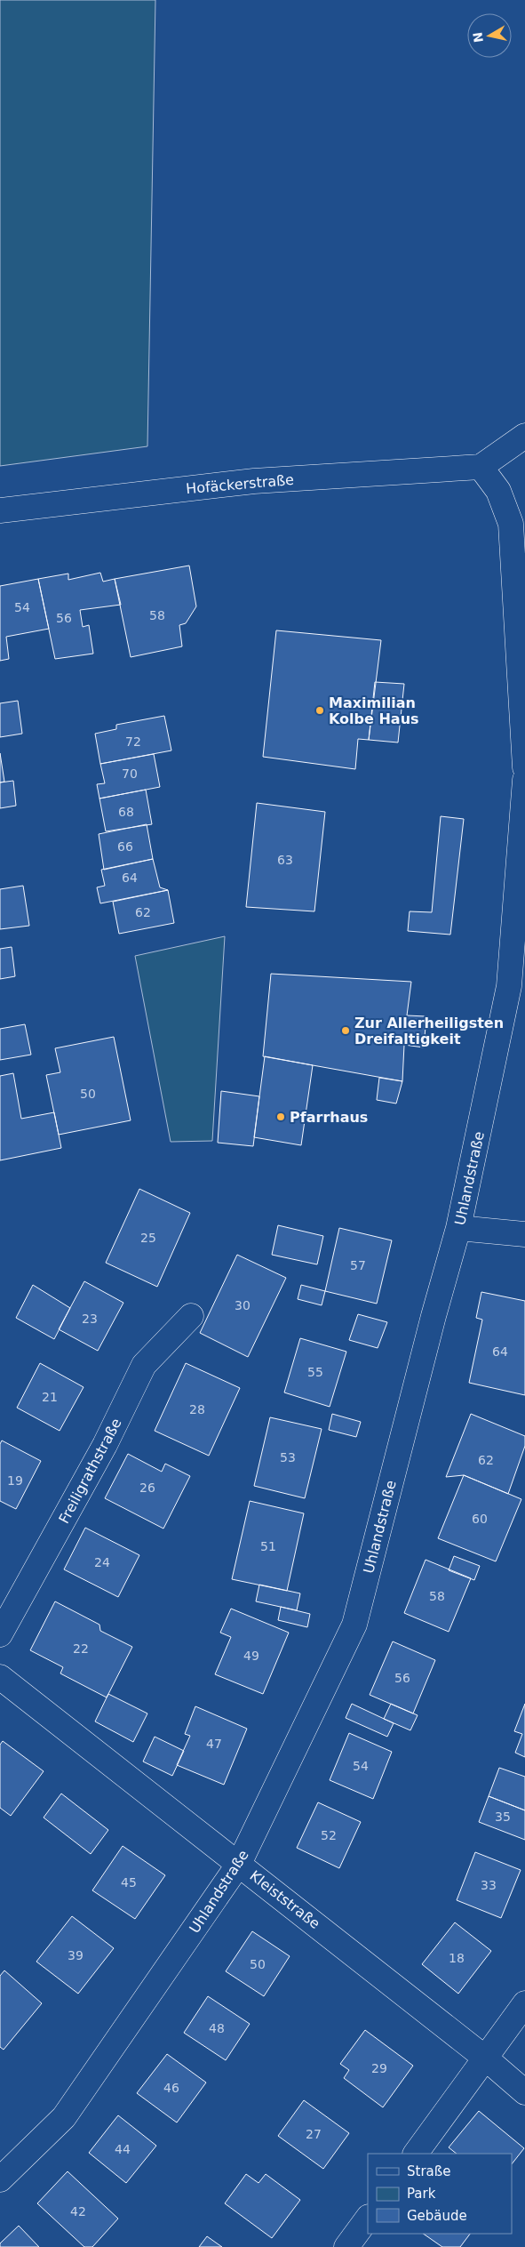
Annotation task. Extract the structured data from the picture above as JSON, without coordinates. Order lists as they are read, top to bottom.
{
  "streets": {
    "street": [
      "Hofäckerstraße",
      "Uhlandstraße",
      "Freiligrathstraße",
      "Kleiststraße"
    ]
  },
  "crossings": [
    ["Uhlandstraße", "Kleiststraße"]
  ],
  "places": ["Maximilian Kolbe Haus", "Zur Allerheiligsten Dreifaltigkeit", "Pfarrhaus"],
  "house_numbers": [
    "54",
    "58",
    "56",
    "72",
    "70",
    "68",
    "66",
    "63",
    "64",
    "62",
    "50",
    "25",
    "57",
    "30",
    "23",
    "64",
    "55",
    "21",
    "28",
    "53",
    "62",
    "19",
    "26",
    "60",
    "51",
    "24",
    "58",
    "22",
    "49",
    "56",
    "47",
    "54",
    "35",
    "52",
    "45",
    "33",
    "39",
    "18",
    "50",
    "48",
    "29",
    "46",
    "27",
    "44",
    "42"
  ],
  "legend": ["Straße", "Park", "Gebäude"],
  "north": "left"
}
